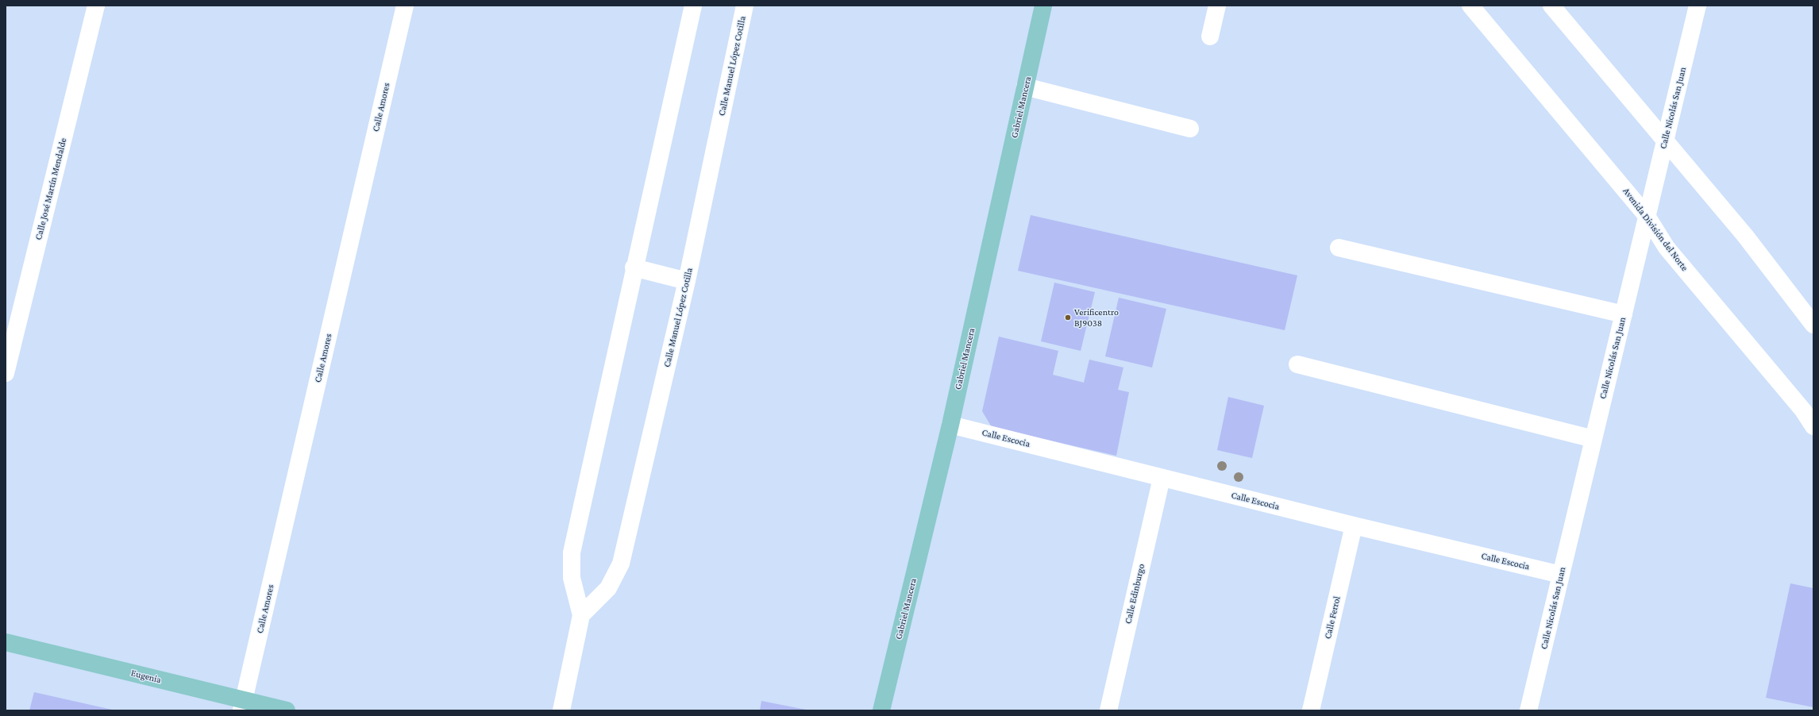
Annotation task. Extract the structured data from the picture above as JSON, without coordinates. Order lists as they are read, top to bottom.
{
  "streets": {
    "main road": ["Gabriel Mancera", "Eugenia"],
    "street": [
      "Calle Manuel López Cotilla",
      "Calle Amores",
      "Calle Nicolás San Juan",
      "Calle José Martín Mendalde",
      "Avenida División del Norte",
      "Calle Escocia",
      "Calle Edinburgo",
      "Calle Ferrol"
    ]
  },
  "crossings": [
    ["Calle Amores", "Eugenia"],
    ["Gabriel Mancera", "Calle Escocia"],
    ["Calle Nicolás San Juan", "Avenida División del Norte"],
    ["Calle Nicolás San Juan", "Calle Escocia"],
    ["Calle Escocia", "Calle Edinburgo"],
    ["Calle Escocia", "Calle Ferrol"]
  ],
  "places": ["Verificentro BJ9038"]
}
